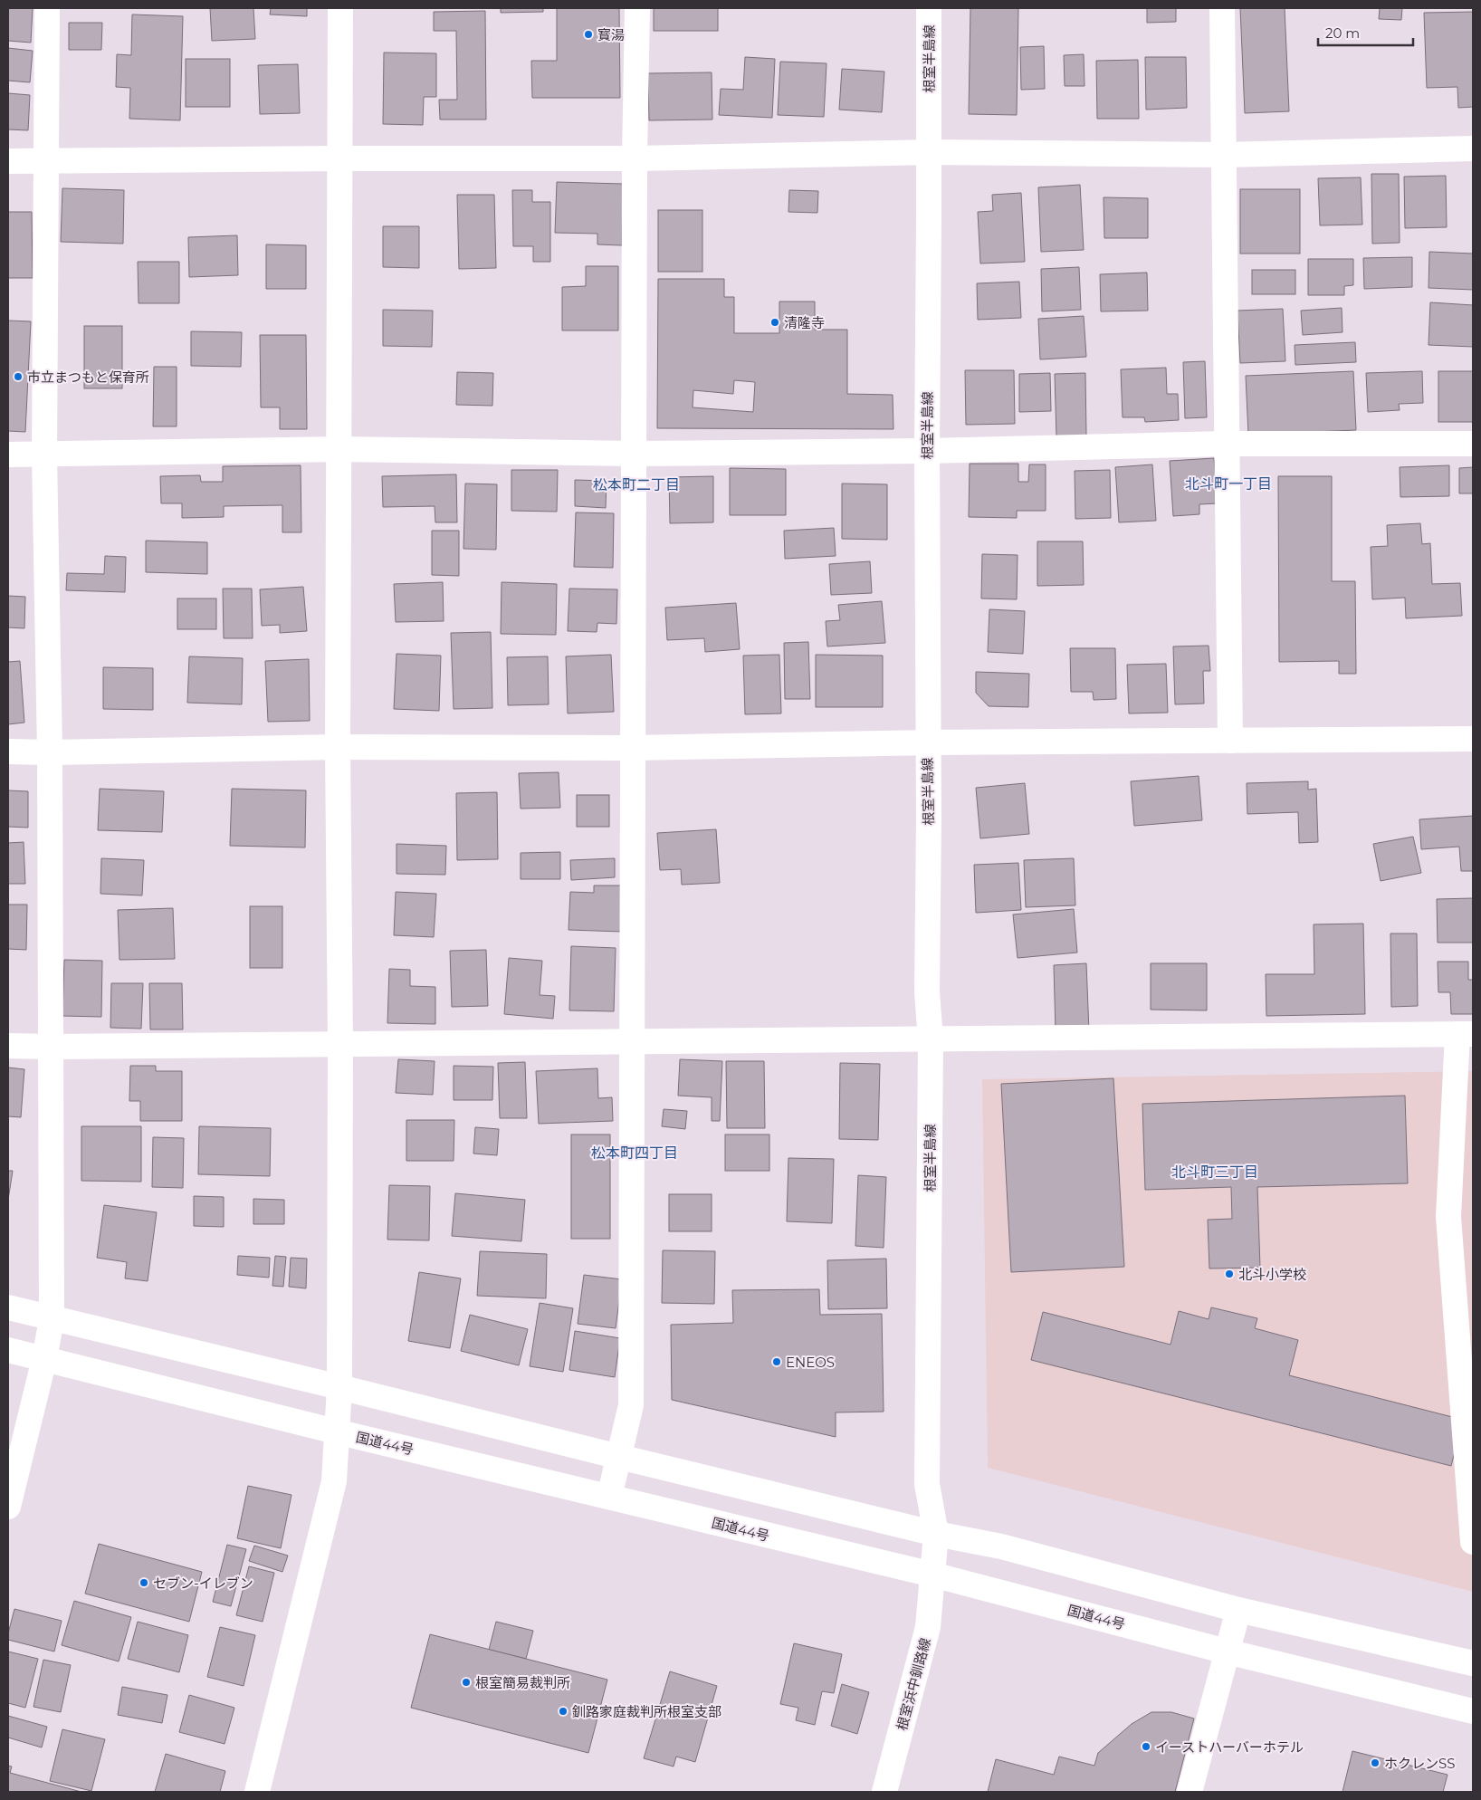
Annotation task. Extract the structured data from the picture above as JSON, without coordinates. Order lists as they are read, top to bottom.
{
  "streets": {
    "main road": ["根室半島線", "国道44号", "根室浜中釧路線"]
  },
  "crossings": [
    ["根室半島線", "国道44号"],
    ["根室半島線", "根室浜中釧路線"],
    ["国道44号", "根室浜中釧路線"]
  ],
  "districts": [
    "北斗町一丁目",
    "松本町二丁目",
    "松本町四丁目",
    "北斗町三丁目"
  ],
  "places": [
    "寳湯",
    "清隆寺",
    "市立まつもと保育所",
    "北斗小学校",
    "ENEOS",
    "セブン-イレブン",
    "根室簡易裁判所",
    "釧路家庭裁判所根室支部",
    "イーストハーバーホテル",
    "ホクレンSS"
  ],
  "scale_bar": "20 m"
}
